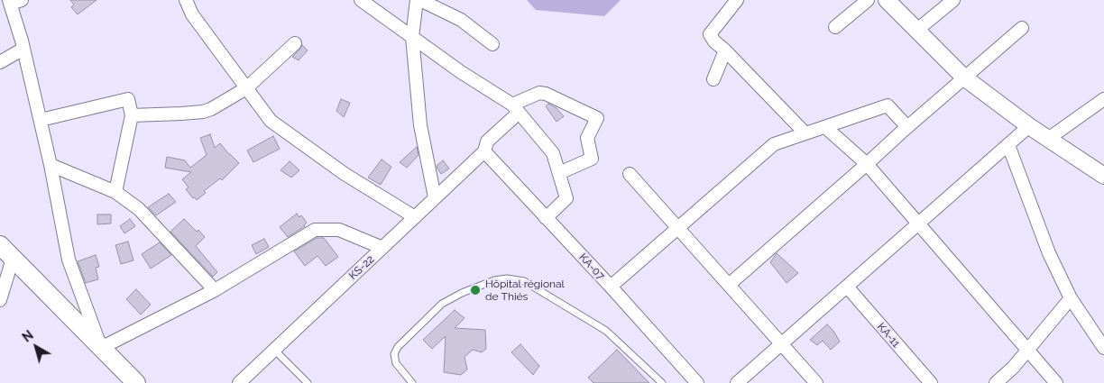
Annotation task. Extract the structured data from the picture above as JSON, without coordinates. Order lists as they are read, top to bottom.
{
  "streets": {
    "street": ["KA-07", "KS-22", "KA-11"]
  },
  "crossings": [
    ["KA-07", "KS-22"]
  ],
  "places": ["Hôpital régional de Thiés"],
  "north": "top left"
}
